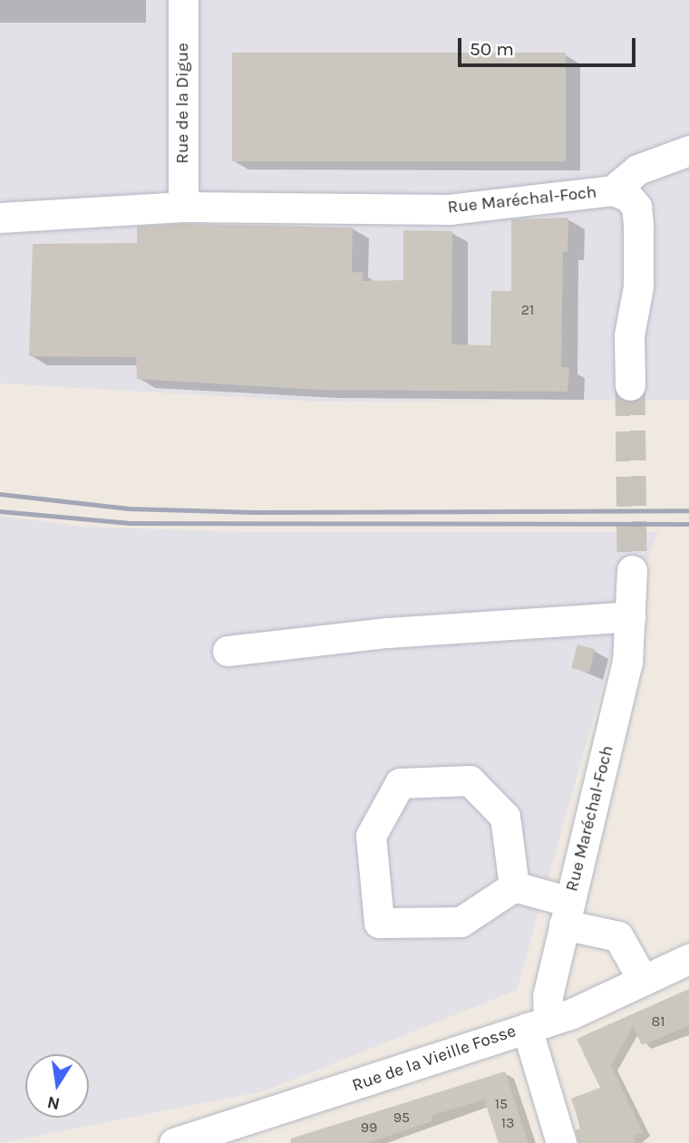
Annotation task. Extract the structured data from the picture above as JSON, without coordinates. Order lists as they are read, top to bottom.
{
  "streets": {
    "street": ["Rue de la Digue", "Rue Maréchal-Foch", "Rue de la Vieille Fosse"]
  },
  "crossings": [
    ["Rue de la Digue", "Rue Maréchal-Foch"],
    ["Rue Maréchal-Foch", "Rue de la Vieille Fosse"]
  ],
  "house_numbers": [
    "21",
    "81",
    "15",
    "95",
    "13",
    "99"
  ],
  "scale_bar": "50 m",
  "north": "bottom"
}
